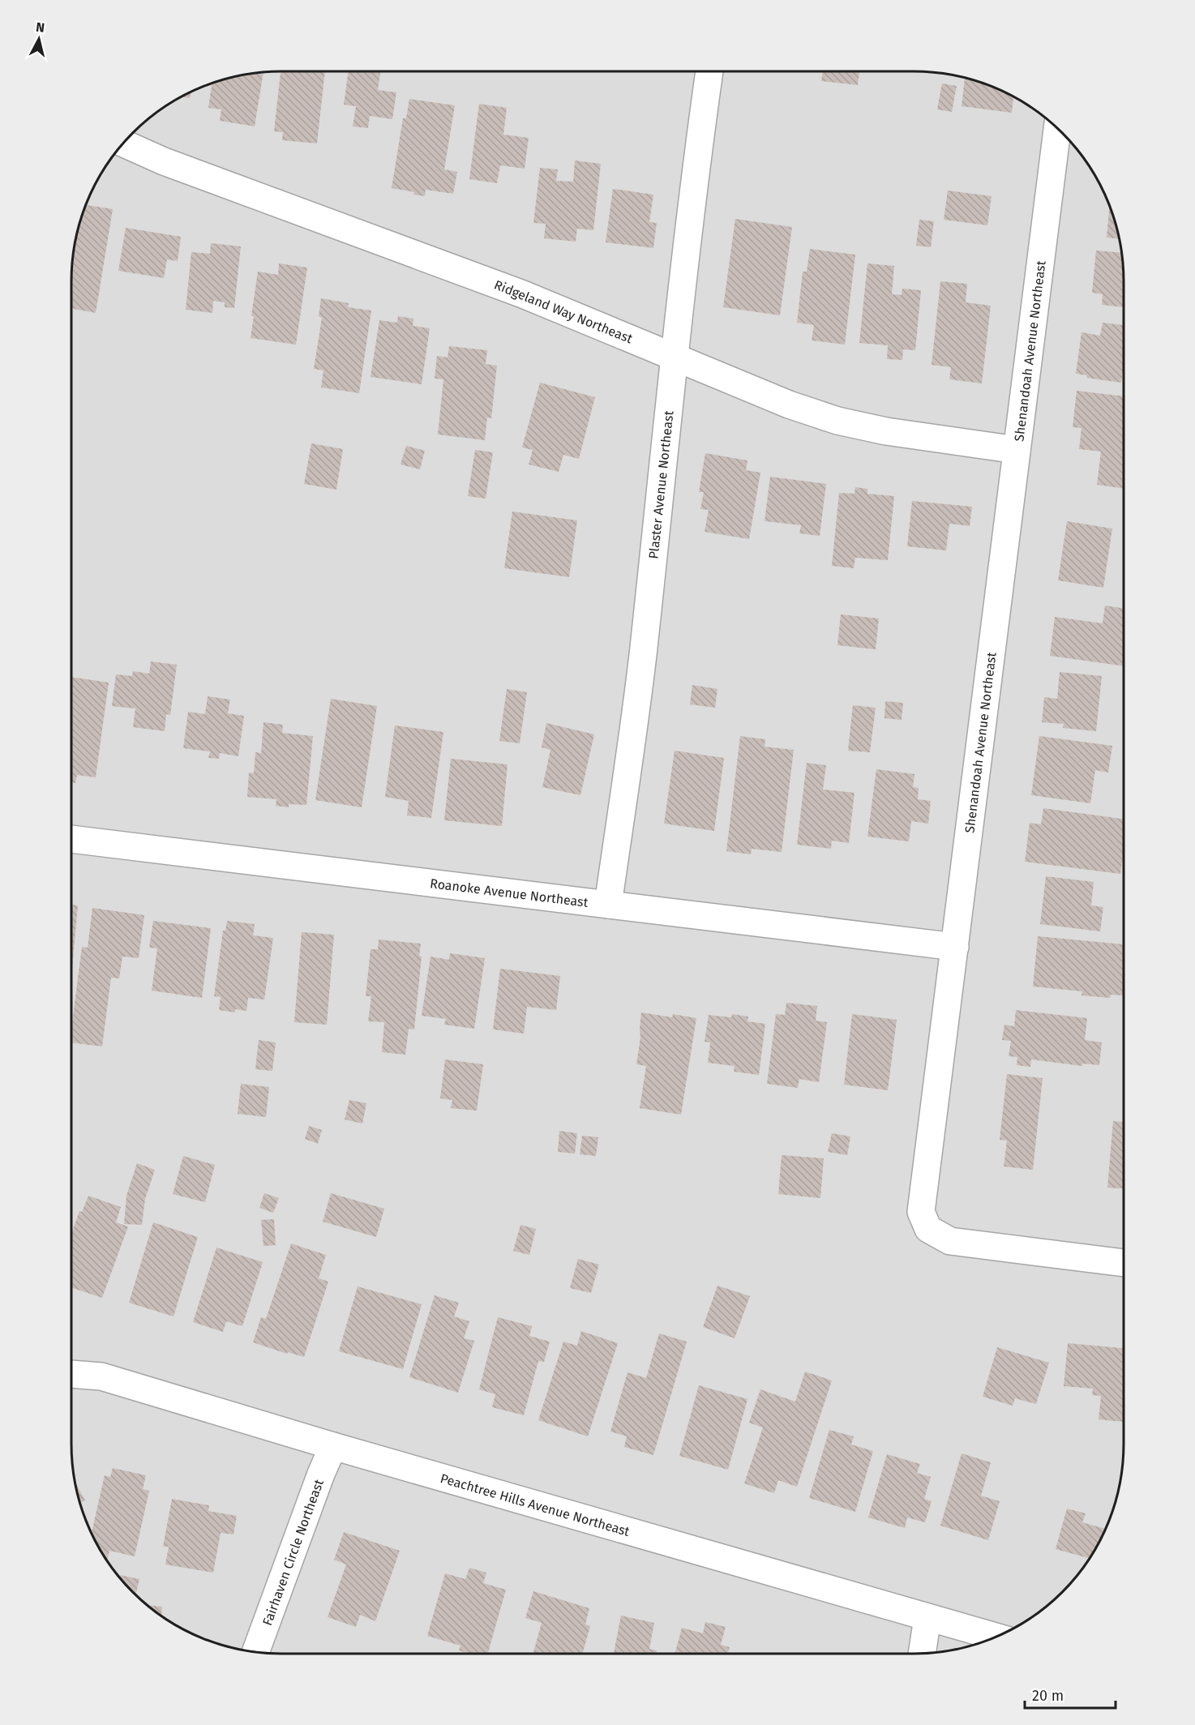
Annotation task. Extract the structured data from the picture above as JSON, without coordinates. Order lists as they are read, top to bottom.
{
  "streets": {
    "street": [
      "Ridgeland Way Northeast",
      "Shenandoah Avenue Northeast",
      "Plaster Avenue Northeast",
      "Roanoke Avenue Northeast",
      "Peachtree Hills Avenue Northeast",
      "Fairhaven Circle Northeast"
    ]
  },
  "crossings": [
    ["Ridgeland Way Northeast", "Shenandoah Avenue Northeast"],
    ["Ridgeland Way Northeast", "Plaster Avenue Northeast"],
    ["Shenandoah Avenue Northeast", "Roanoke Avenue Northeast"],
    ["Plaster Avenue Northeast", "Roanoke Avenue Northeast"],
    ["Peachtree Hills Avenue Northeast", "Fairhaven Circle Northeast"]
  ],
  "scale_bar": "20 m",
  "north": "top"
}
